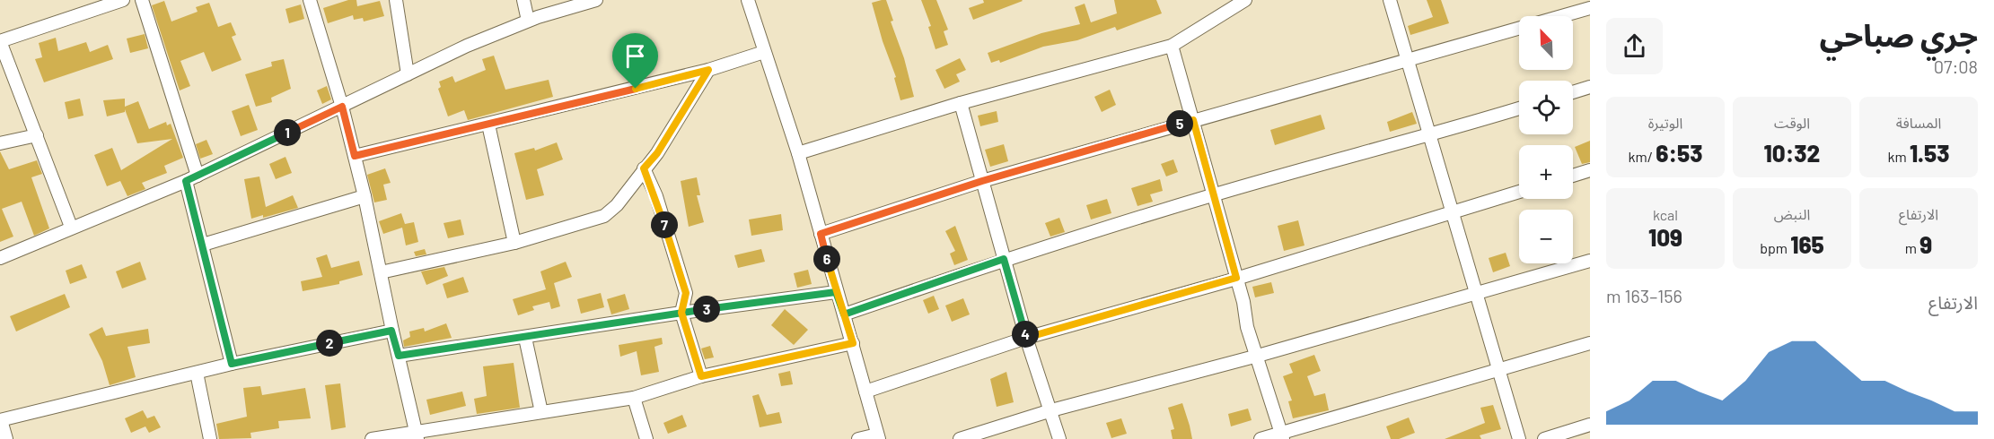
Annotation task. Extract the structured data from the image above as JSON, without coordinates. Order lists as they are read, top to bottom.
{
  "north": "top left",
  "page": {
    "heading": ["جري صباحي", "07:08"],
    "map_buttons": ["+", "−"],
    "stats": [
      ["المسافة", "1.53 km"],
      ["الوقت", "10:32"],
      ["الوتيرة", "6:53 /km"],
      ["الارتفاع", "9 m"],
      ["النبض", "165 bpm"],
      ["kcal", "109"]
    ],
    "pins": [
      "5",
      "1",
      "7",
      "6",
      "3",
      "4",
      "2"
    ],
    "chart": ["الارتفاع", "156–163 m"]
  }
}
